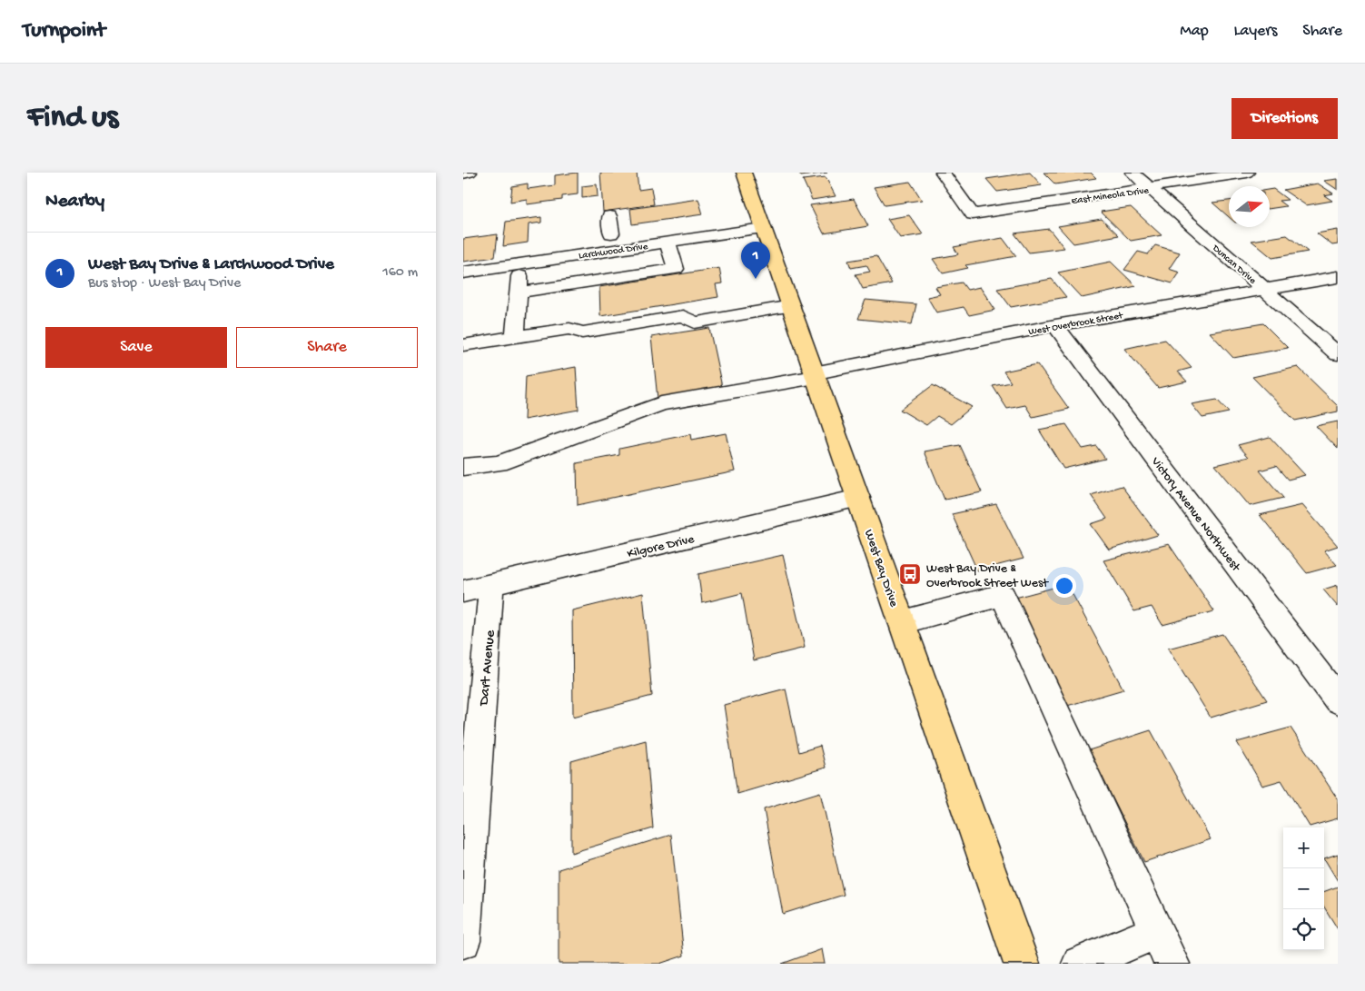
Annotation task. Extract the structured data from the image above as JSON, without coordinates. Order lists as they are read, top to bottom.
{
  "streets": {
    "main road": ["West Bay Drive"],
    "street": [
      "East Mineola Drive",
      "Larchwood Drive",
      "Duncan Drive",
      "West Overbrook Street",
      "Victory Avenue Northwest",
      "Kilgore Drive",
      "Dart Avenue"
    ]
  },
  "crossings": [
    ["East Mineola Drive", "Duncan Drive"],
    ["Larchwood Drive", "West Bay Drive"],
    ["Duncan Drive", "West Overbrook Street"],
    ["West Overbrook Street", "Victory Avenue Northwest"],
    ["West Overbrook Street", "West Bay Drive"],
    ["Kilgore Drive", "West Bay Drive"],
    ["Kilgore Drive", "Dart Avenue"]
  ],
  "places": {
    "bus stop": ["West Bay Drive & Overbrook Street West"]
  },
  "north": "right",
  "page": {
    "header": "Turnpoint",
    "nav": ["Map", "Layers", "Share"],
    "buttons": [
      "Directions",
      ["Save", "Share"]
    ],
    "title": "Find us",
    "heading": "Nearby",
    "list": [
      {
        "mark": "1",
        "name": "West Bay Drive & Larchwood Drive",
        "note": "Bus stop · West Bay Drive",
        "value": "160 m"
      }
    ],
    "pins": "1",
    "map_buttons": ["+", "−"]
  }
}
